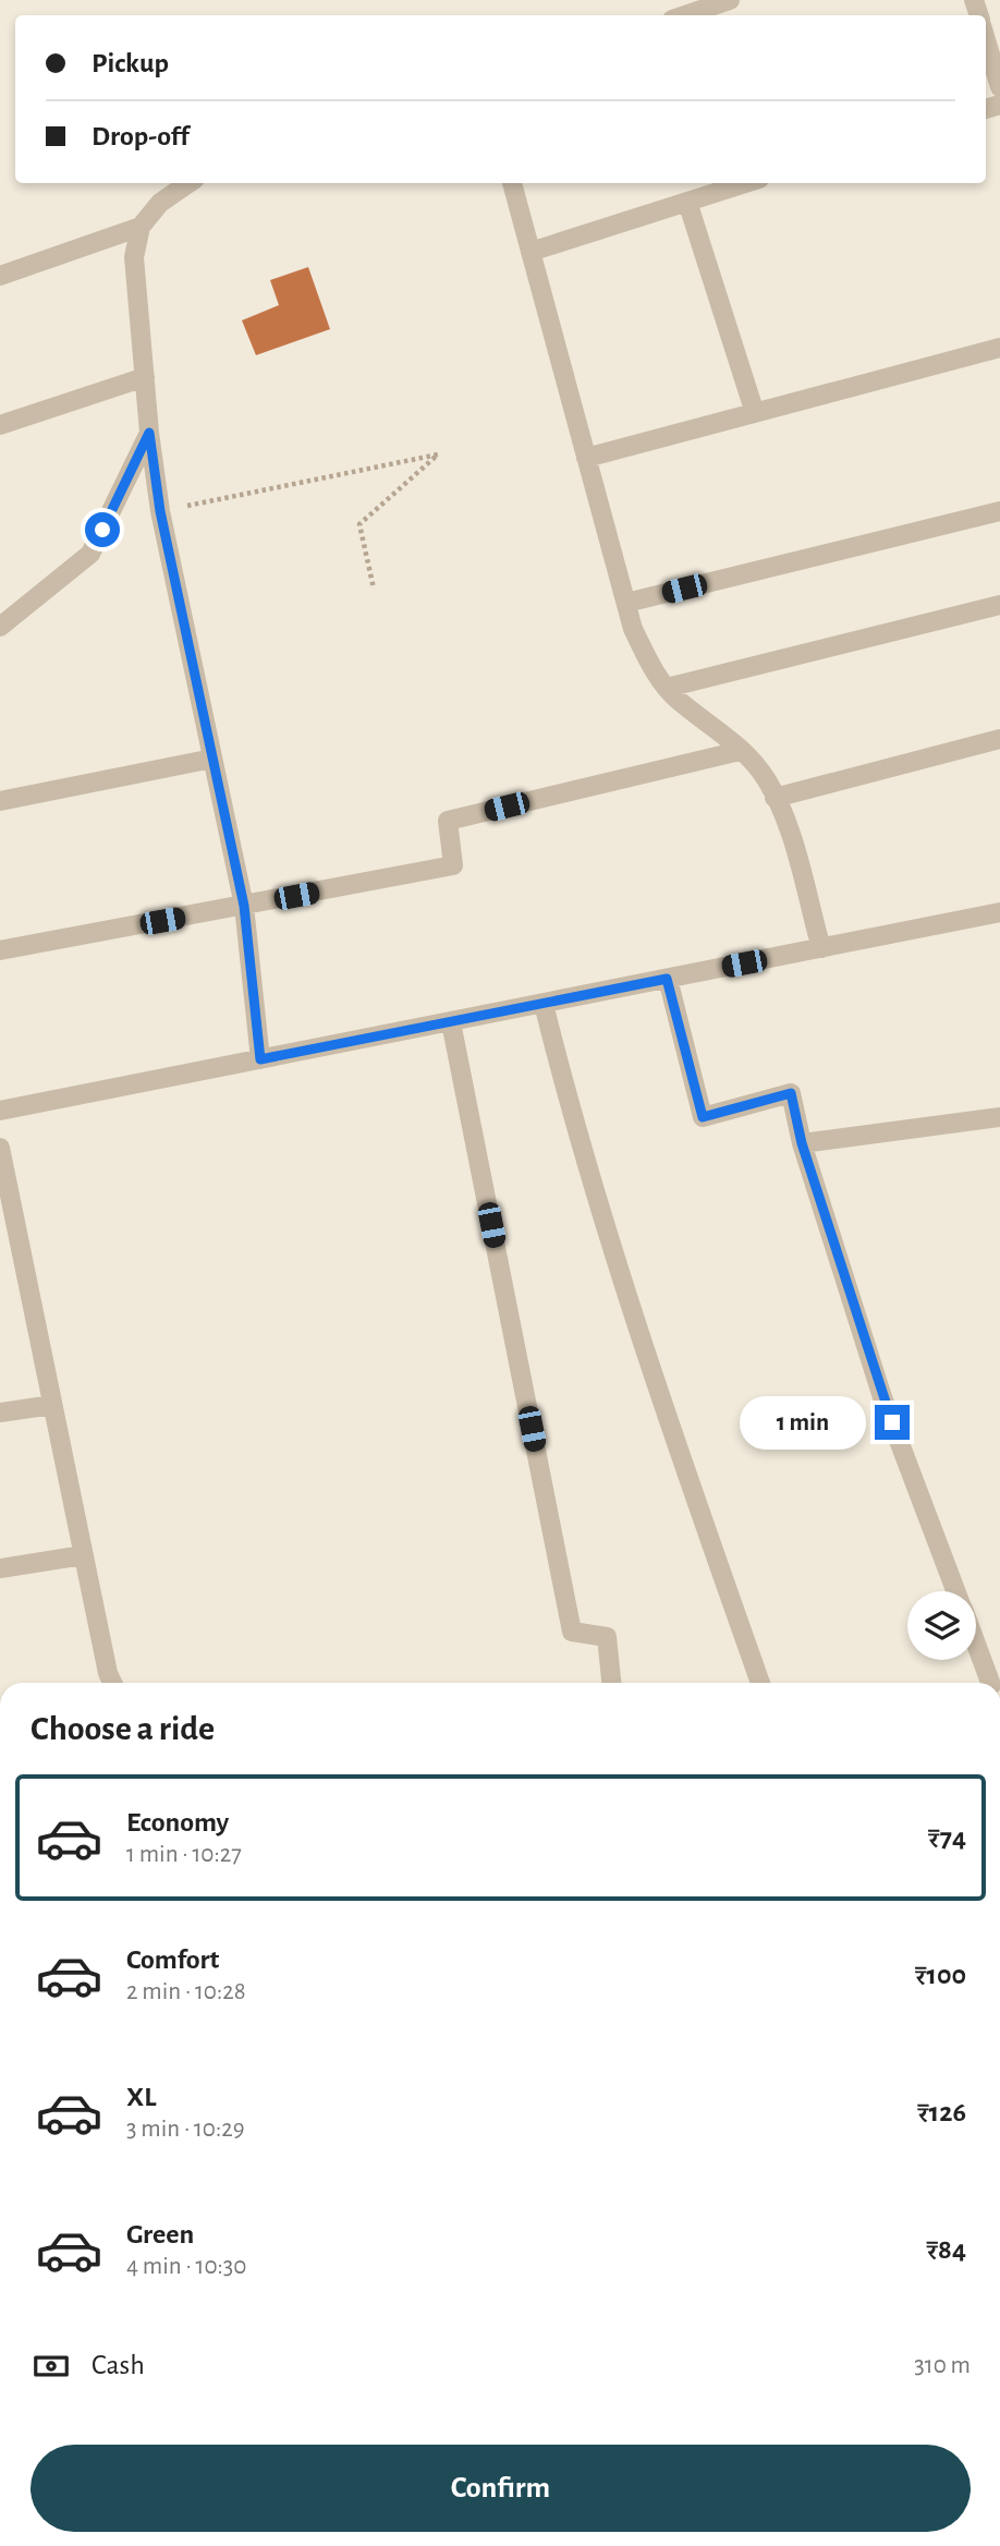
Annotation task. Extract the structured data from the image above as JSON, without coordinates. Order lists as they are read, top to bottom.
{
  "page": {
    "banner": ["Pickup", "Drop-off"],
    "bubble": "1 min",
    "heading": "Choose a ride",
    "list": [
      {
        "name": "Economy",
        "note": "1 min · 10:27",
        "value": "₹74"
      },
      {
        "name": "Comfort",
        "note": "2 min · 10:28",
        "value": "₹100"
      },
      {
        "name": "XL",
        "note": "3 min · 10:29",
        "value": "₹126"
      },
      {
        "name": "Green",
        "note": "4 min · 10:30",
        "value": "₹84"
      }
    ],
    "pay": ["Cash", "310 m"],
    "buttons": "Confirm"
  }
}
